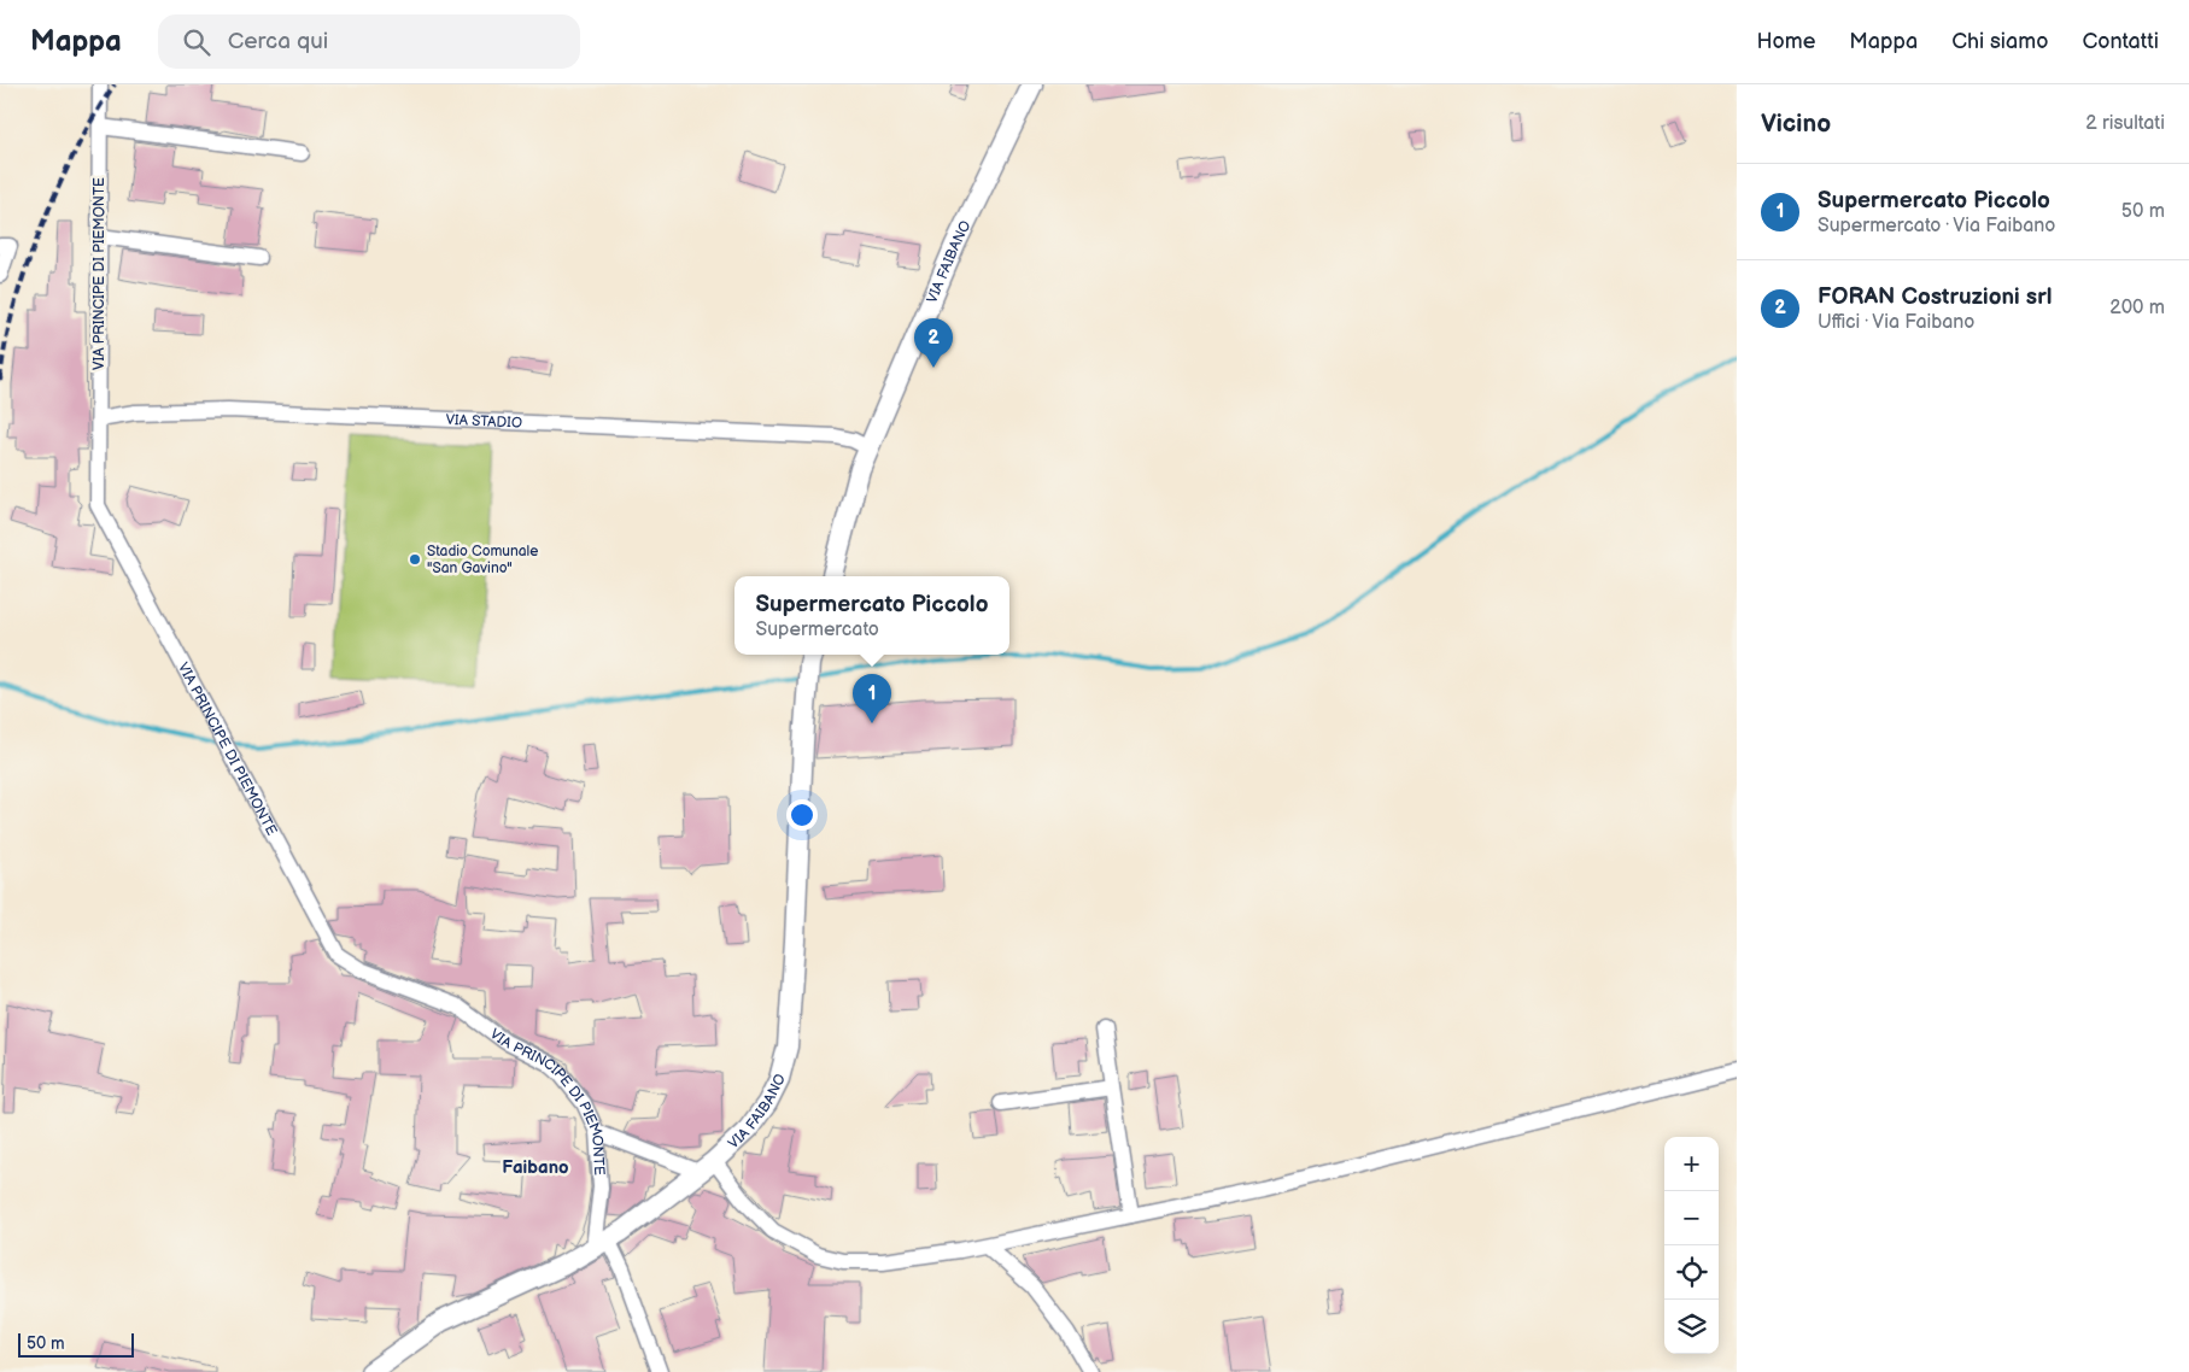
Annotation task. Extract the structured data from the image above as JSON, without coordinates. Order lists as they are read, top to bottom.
{
  "streets": {
    "street": ["VIA FAIBANO", "VIA PRINCIPE DI PIEMONTE", "VIA STADIO"]
  },
  "crossings": [
    ["VIA FAIBANO", "VIA PRINCIPE DI PIEMONTE"],
    ["VIA FAIBANO", "VIA STADIO"],
    ["VIA PRINCIPE DI PIEMONTE", "VIA STADIO"]
  ],
  "districts": ["Faibano"],
  "places": ["Stadio Comunale \"San Gavino\""],
  "scale_bar": "50 m",
  "page": {
    "header": "Mappa",
    "search": "Cerca qui",
    "nav": [
      "Home",
      "Mappa",
      "Chi siamo",
      "Contatti"
    ],
    "heading": ["Vicino", "2 risultati"],
    "list": [
      {
        "mark": "1",
        "name": "Supermercato Piccolo",
        "note": "Supermercato · Via Faibano",
        "value": "50 m"
      },
      {
        "mark": "2",
        "name": "FORAN Costruzioni srl",
        "note": "Uffici · Via Faibano",
        "value": "200 m"
      }
    ],
    "pins": ["2", "1"],
    "popup": ["Supermercato Piccolo", "Supermercato"],
    "map_buttons": ["+", "−"],
    "scale": "50 m"
  }
}
